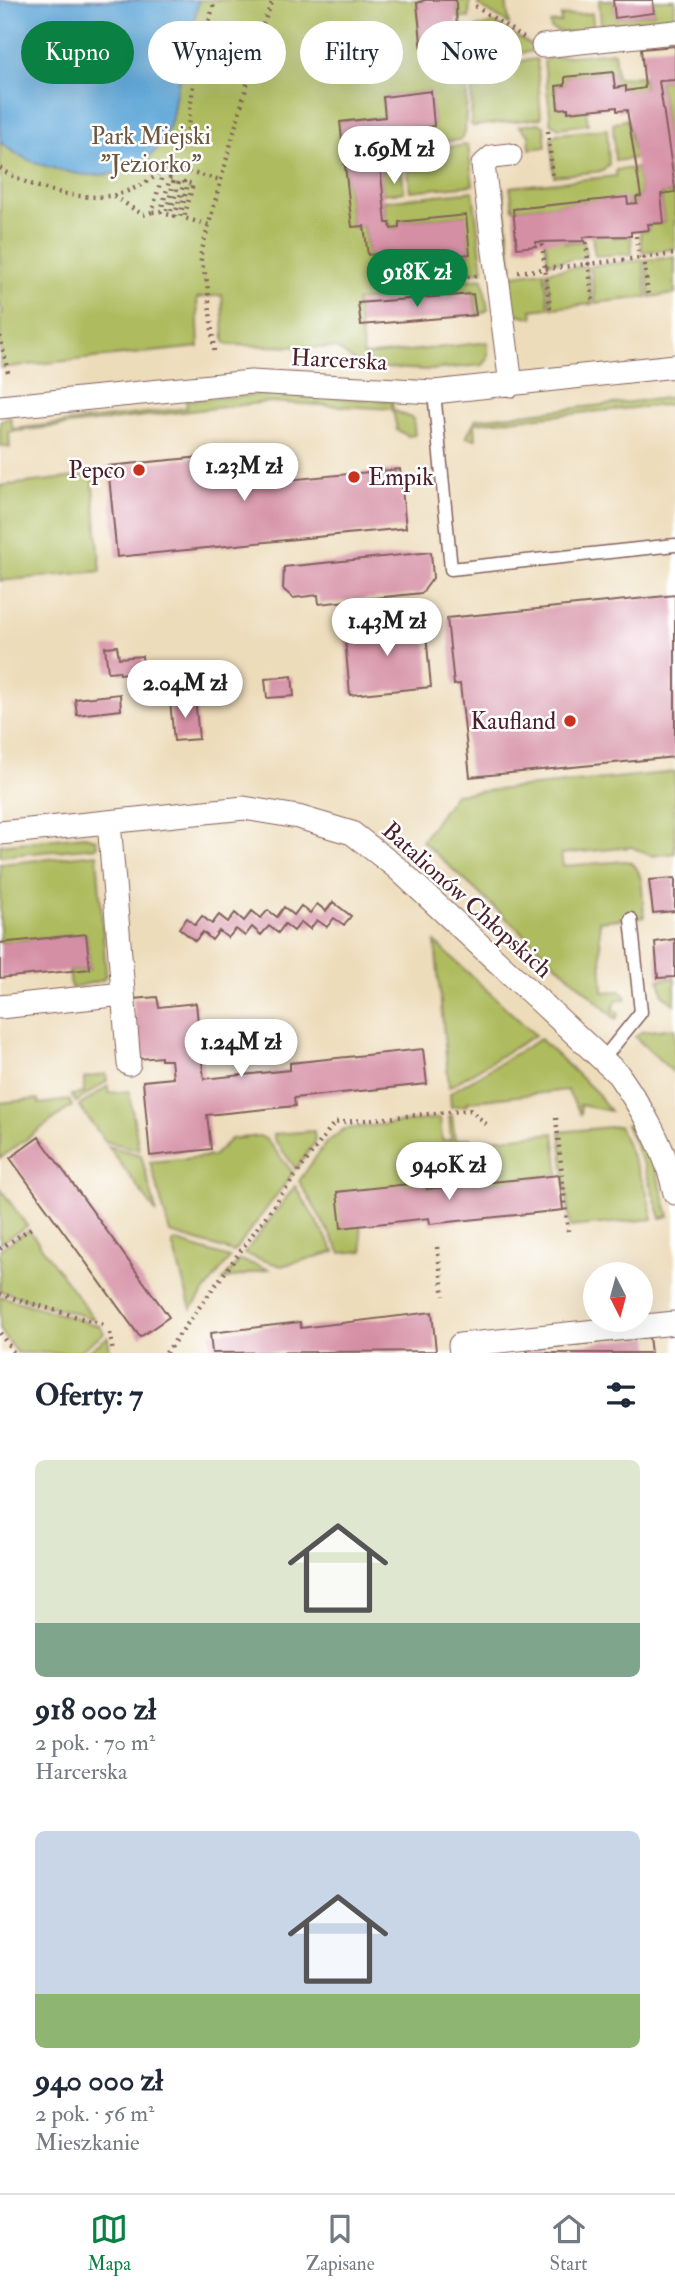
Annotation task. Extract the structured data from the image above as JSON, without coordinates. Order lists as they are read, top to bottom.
{
  "streets": {
    "street": ["Harcerska", "Batalionów Chłopskich"]
  },
  "parks": ["Park Miejski \"Jeziorko\""],
  "places": ["Pepco", "Empik", "Kaufland"],
  "north": "bottom",
  "page": {
    "chip": [
      "Kupno",
      "Wynajem",
      "Filtry",
      "Nowe"
    ],
    "price": [
      "1.69M zł",
      "918K zł",
      "1.23M zł",
      "1.43M zł",
      "2.04M zł",
      "1.24M zł",
      "940K zł"
    ],
    "heading": "Oferty: 7",
    "list": [
      {
        "name": "918 000 zł",
        "note": "2 pok. · 70 m² · Harcerska"
      },
      {
        "name": "940 000 zł",
        "note": "2 pok. · 56 m² · Mieszkanie"
      }
    ],
    "tabs": ["Mapa", "Zapisane", "Start"]
  }
}
